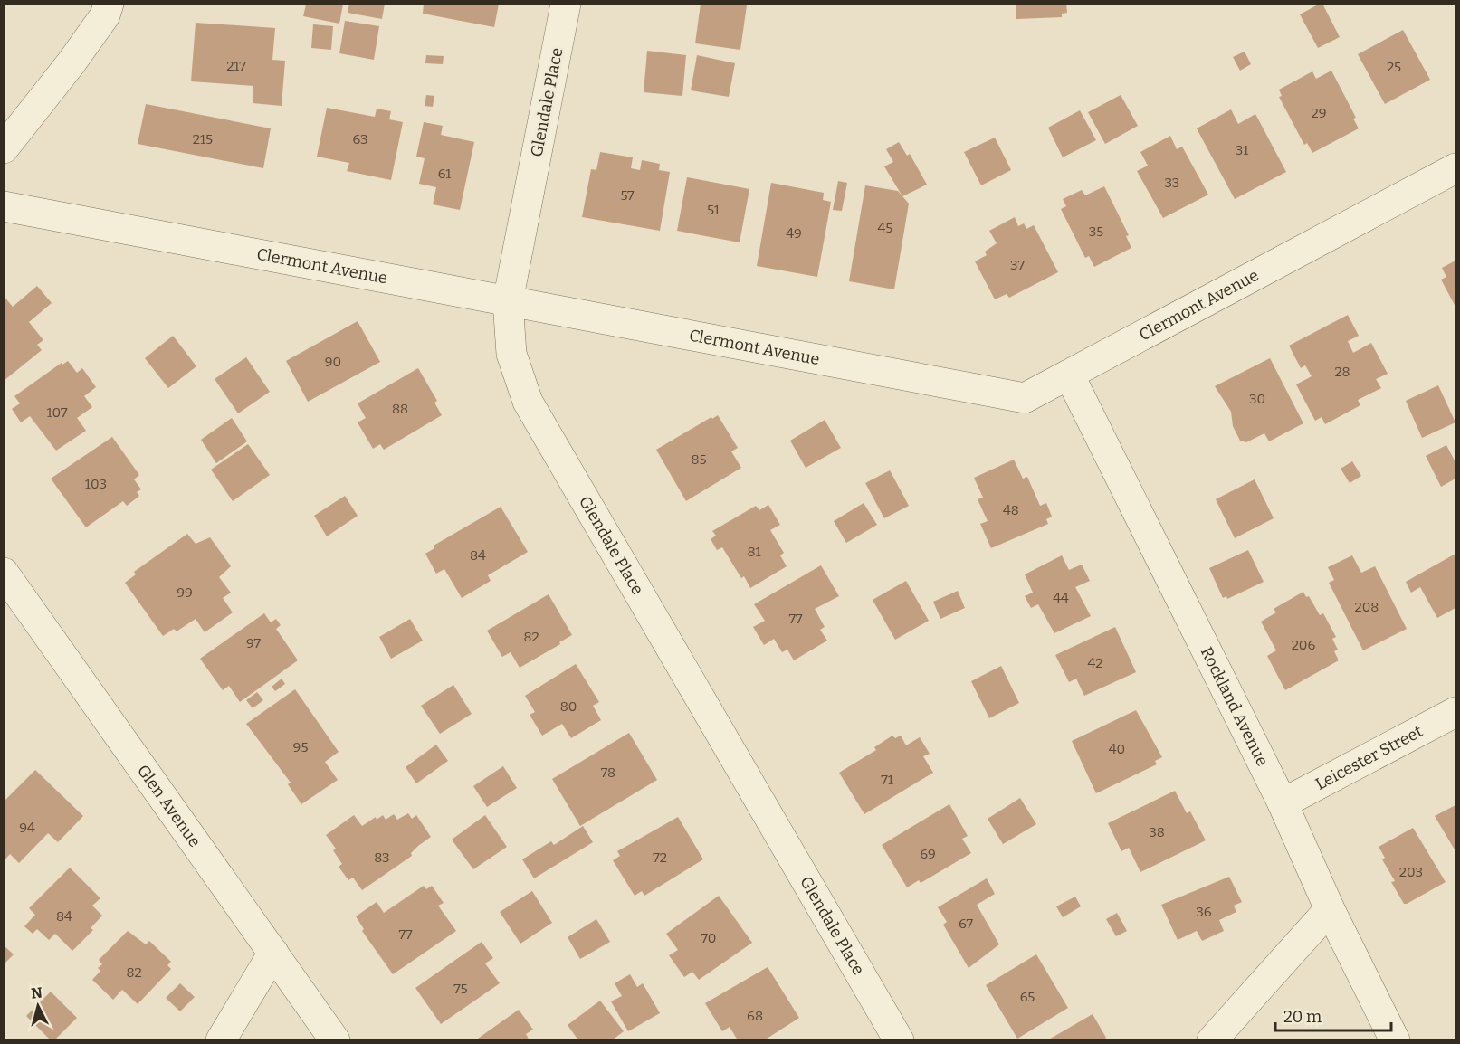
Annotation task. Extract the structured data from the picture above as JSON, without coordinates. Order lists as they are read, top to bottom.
{
  "streets": {
    "street": [
      "Glendale Place",
      "Clermont Avenue",
      "Rockland Avenue",
      "Leicester Street",
      "Glen Avenue"
    ]
  },
  "crossings": [
    ["Glendale Place", "Clermont Avenue"],
    ["Clermont Avenue", "Rockland Avenue"],
    ["Rockland Avenue", "Leicester Street"]
  ],
  "house_numbers": [
    "217",
    "25",
    "29",
    "215",
    "63",
    "31",
    "61",
    "33",
    "57",
    "51",
    "45",
    "35",
    "49",
    "37",
    "90",
    "28",
    "30",
    "88",
    "107",
    "85",
    "103",
    "48",
    "81",
    "84",
    "99",
    "44",
    "208",
    "77",
    "82",
    "97",
    "206",
    "42",
    "80",
    "95",
    "40",
    "78",
    "71",
    "94",
    "38",
    "69",
    "83",
    "72",
    "203",
    "36",
    "84",
    "67",
    "77",
    "70",
    "82",
    "75",
    "65",
    "68"
  ],
  "scale_bar": "20 m",
  "north": "top"
}
